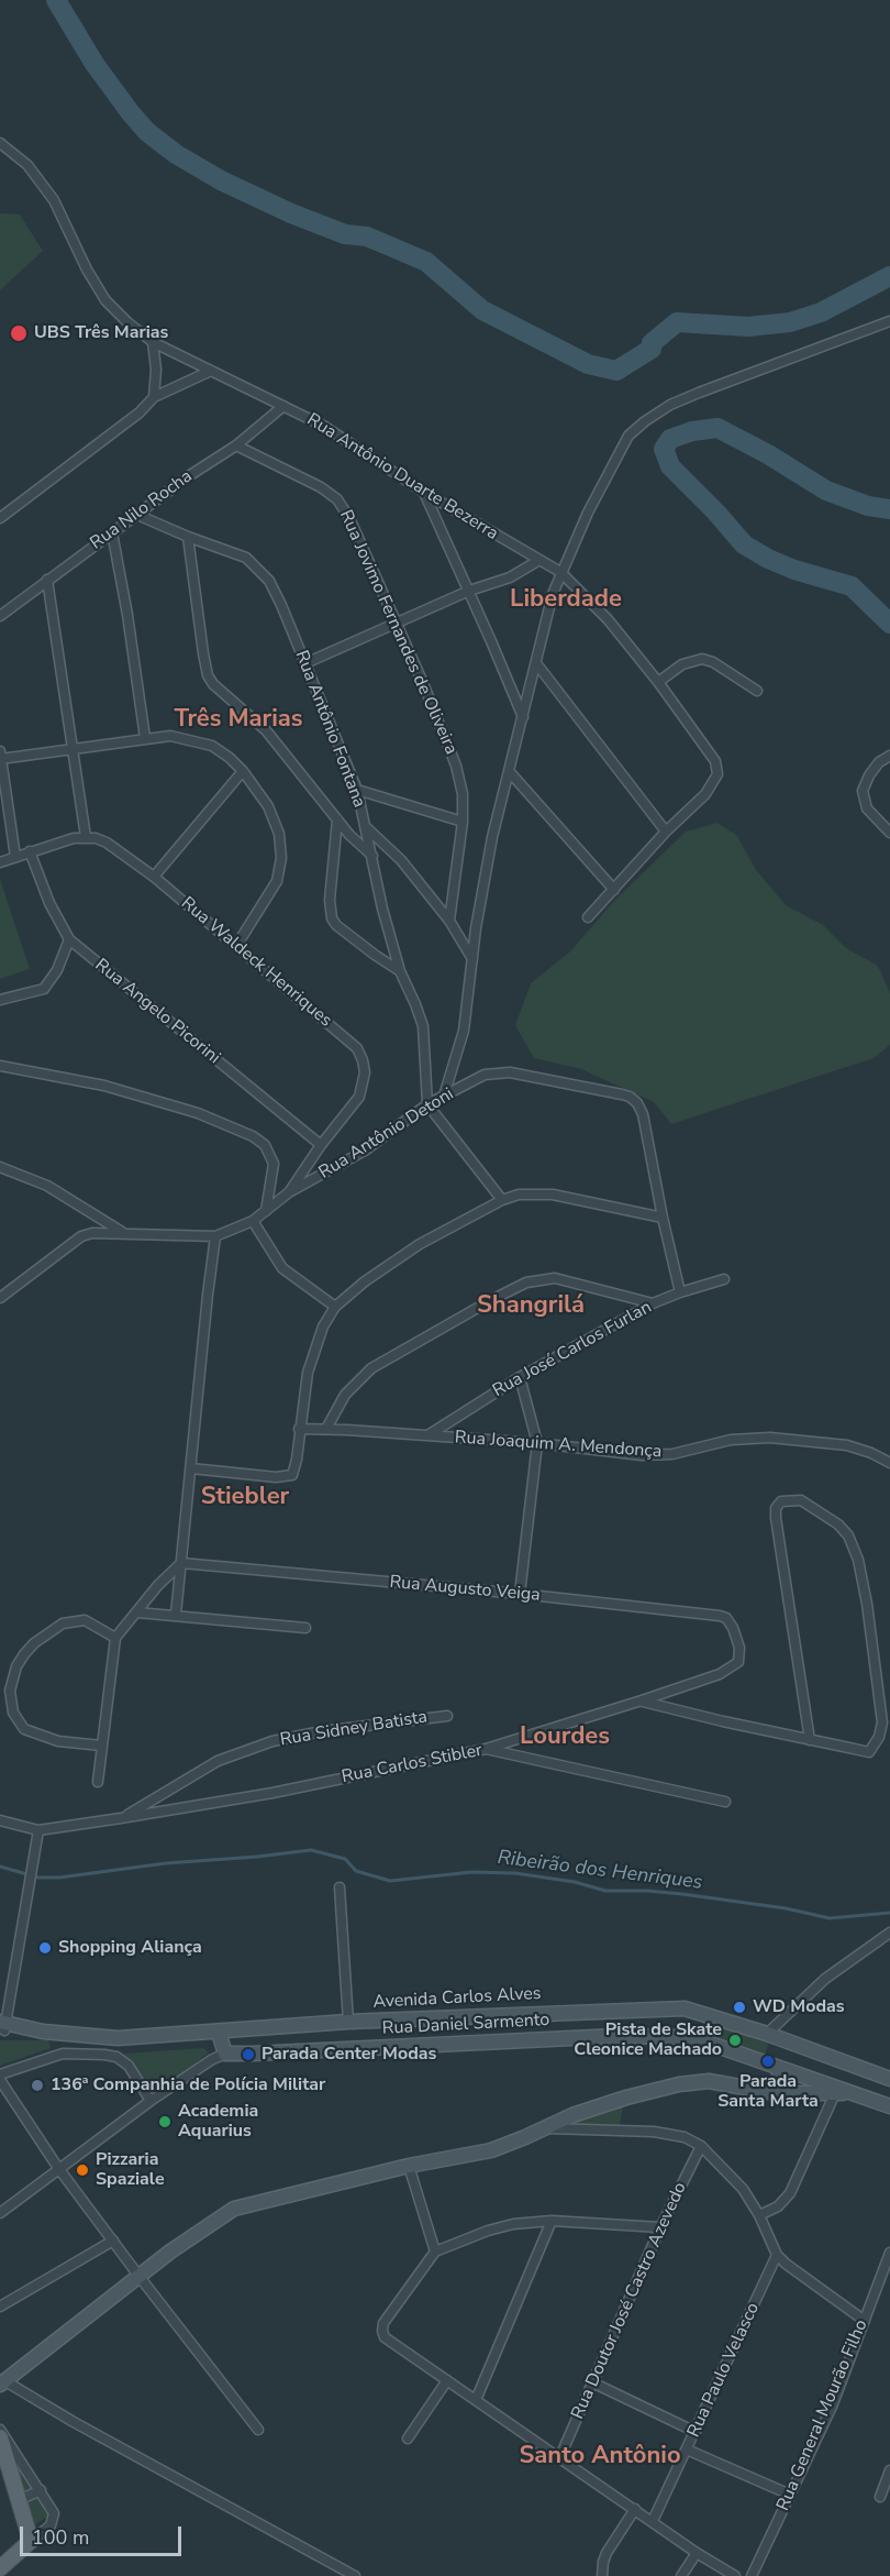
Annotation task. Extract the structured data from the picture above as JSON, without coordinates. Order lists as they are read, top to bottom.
{
  "streets": {
    "street": [
      "Rua Antônio Duarte Bezerra",
      "Rua Nilo Rocha",
      "Rua Jovimo Fernandes de Oliveira",
      "Rua Antônio Fontana",
      "Rua Waldeck Henriques",
      "Rua Angelo Picorini",
      "Rua Antônio Detoni",
      "Rua José Carlos Furlan",
      "Rua Joaquim A. Mendonça",
      "Rua Augusto Veiga",
      "Rua Sidney Batista",
      "Rua Carlos Stibler",
      "Avenida Carlos Alves",
      "Rua Daniel Sarmento",
      "Rua Doutor José Castro Azevedo",
      "Rua Paulo Velasco",
      "Rua General Mourão Filho"
    ]
  },
  "crossings": [
    ["Rua Antônio Duarte Bezerra", "Rua Nilo Rocha"],
    ["Rua Nilo Rocha", "Rua Jovimo Fernandes de Oliveira"],
    ["Rua Nilo Rocha", "Rua Antônio Fontana"],
    ["Rua Antônio Fontana", "Rua Antônio Detoni"],
    ["Rua Waldeck Henriques", "Rua Angelo Picorini"],
    ["Rua Waldeck Henriques", "Rua Antônio Detoni"],
    ["Rua José Carlos Furlan", "Rua Joaquim A. Mendonça"],
    ["Rua Sidney Batista", "Rua Carlos Stibler"]
  ],
  "districts": [
    "Liberdade",
    "Três Marias",
    "Shangrilá",
    "Stiebler",
    "Lourdes",
    "Santo Antônio"
  ],
  "water": ["Ribeirão dos Henriques"],
  "places": [
    "UBS Três Marias",
    "Shopping Aliança",
    "WD Modas",
    "Pista de Skate Cleonice Machado",
    "Parada Center Modas",
    "Parada Santa Marta",
    "136ª Companhia de Polícia Militar",
    "Academia Aquarius",
    "Pizzaria Spaziale"
  ],
  "scale_bar": "100 m"
}
